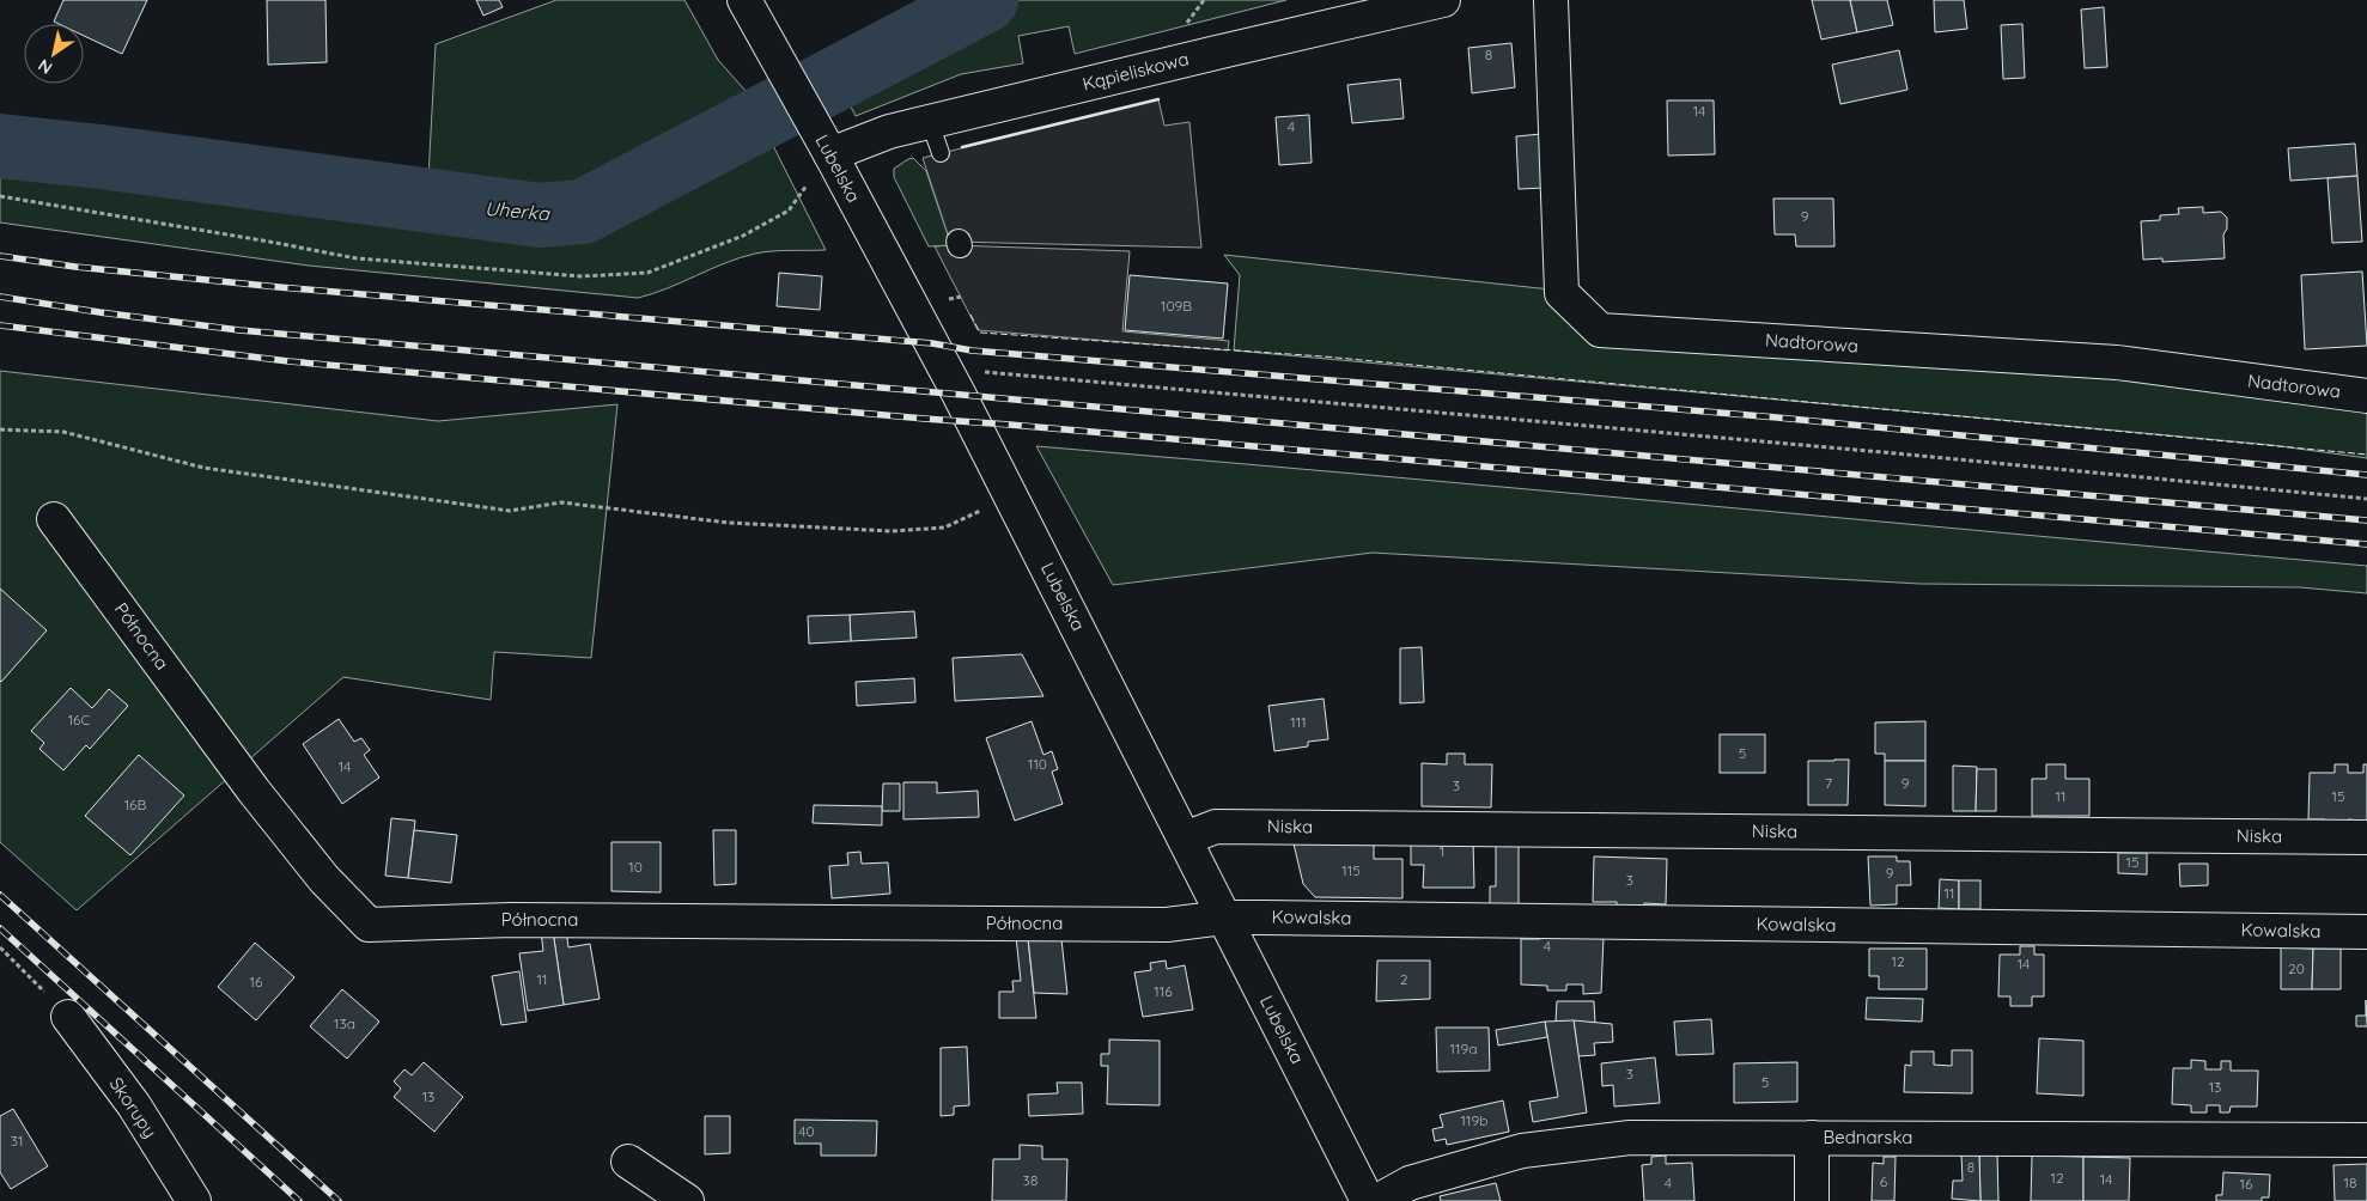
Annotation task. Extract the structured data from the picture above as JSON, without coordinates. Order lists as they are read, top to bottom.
{
  "streets": {
    "street": [
      "Kąpieliskowa",
      "Lubelska",
      "Nadtorowa",
      "Północna",
      "Niska",
      "Kowalska",
      "Skorupy",
      "Bednarska"
    ]
  },
  "crossings": [
    ["Kąpieliskowa", "Lubelska"],
    ["Lubelska", "Północna"],
    ["Lubelska", "Niska"],
    ["Lubelska", "Kowalska"],
    ["Północna", "Kowalska"]
  ],
  "water": ["Uherka"],
  "house_numbers": [
    "8",
    "14",
    "4",
    "9",
    "109B",
    "16C",
    "111",
    "5",
    "110",
    "14",
    "7",
    "9",
    "3",
    "11",
    "15",
    "16B",
    "1",
    "15",
    "10",
    "115",
    "9",
    "3",
    "11",
    "4",
    "12",
    "14",
    "20",
    "11",
    "2",
    "16",
    "116",
    "13a",
    "119a",
    "3",
    "5",
    "13",
    "13",
    "119b",
    "40",
    "31",
    "8",
    "12",
    "14",
    "38",
    "6",
    "4",
    "18",
    "16"
  ],
  "north": "bottom left"
}
